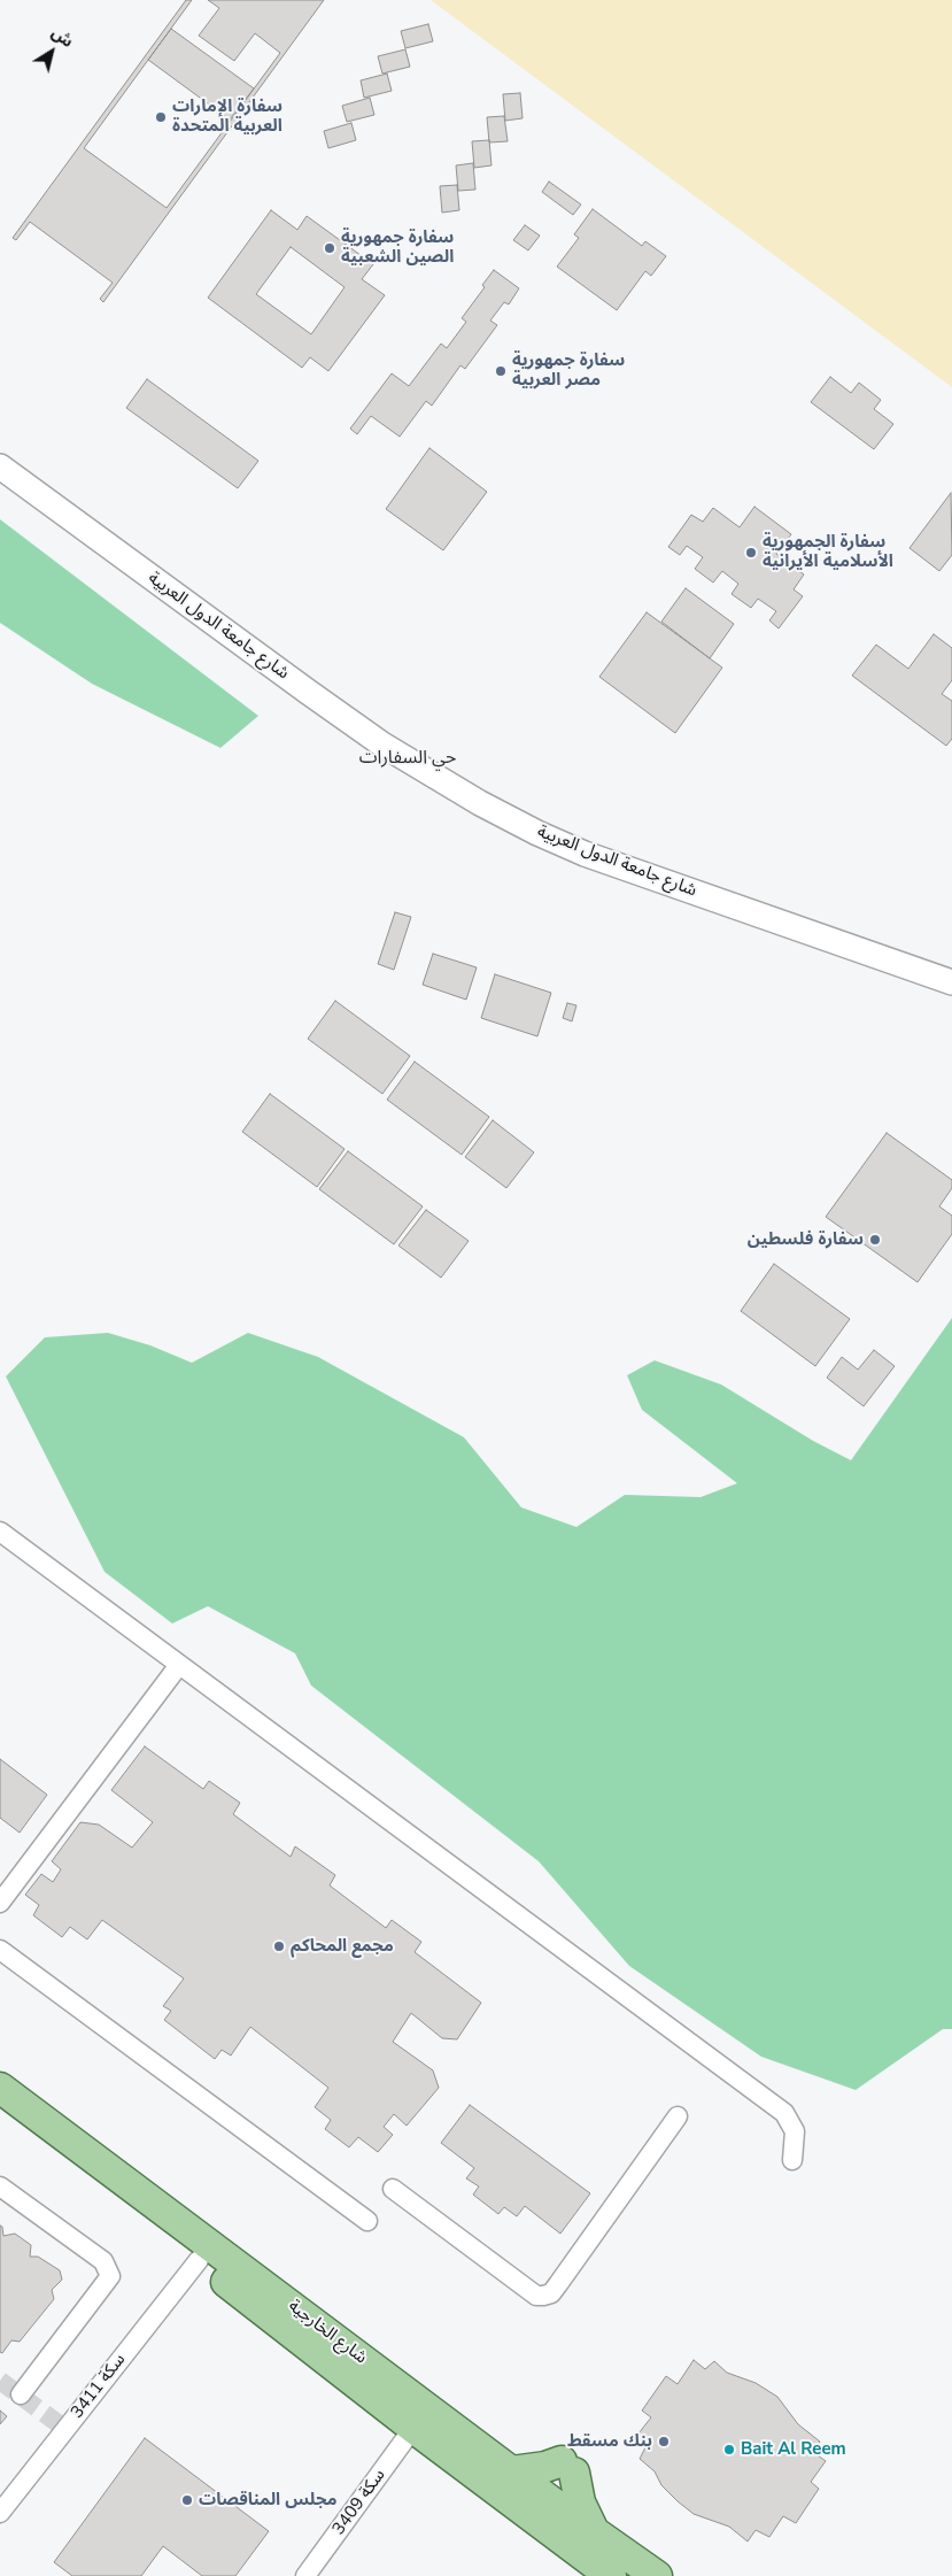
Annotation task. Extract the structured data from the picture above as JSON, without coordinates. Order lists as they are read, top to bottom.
{
  "streets": {
    "main road": ["شارع الخارجية"],
    "street": ["شارع جامعة الدول العربية", "سكة 3411", "سكة 3409"]
  },
  "crossings": [
    ["شارع الخارجية", "سكة 3411"],
    ["شارع الخارجية", "سكة 3409"]
  ],
  "districts": ["حي السفارات"],
  "places": [
    "سفارة الإمارات العربية المتحدة",
    "سفارة جمهورية الصين الشعبية",
    "سفارة جمهورية مصر العربية",
    "سفارة الجمهورية الأسلامية الأيرانية",
    "سفارة فلسطين",
    "مجمع المحاكم",
    "بنك مسقط",
    "Bait Al Reem",
    "مجلس المناقصات"
  ],
  "north": "top right"
}
